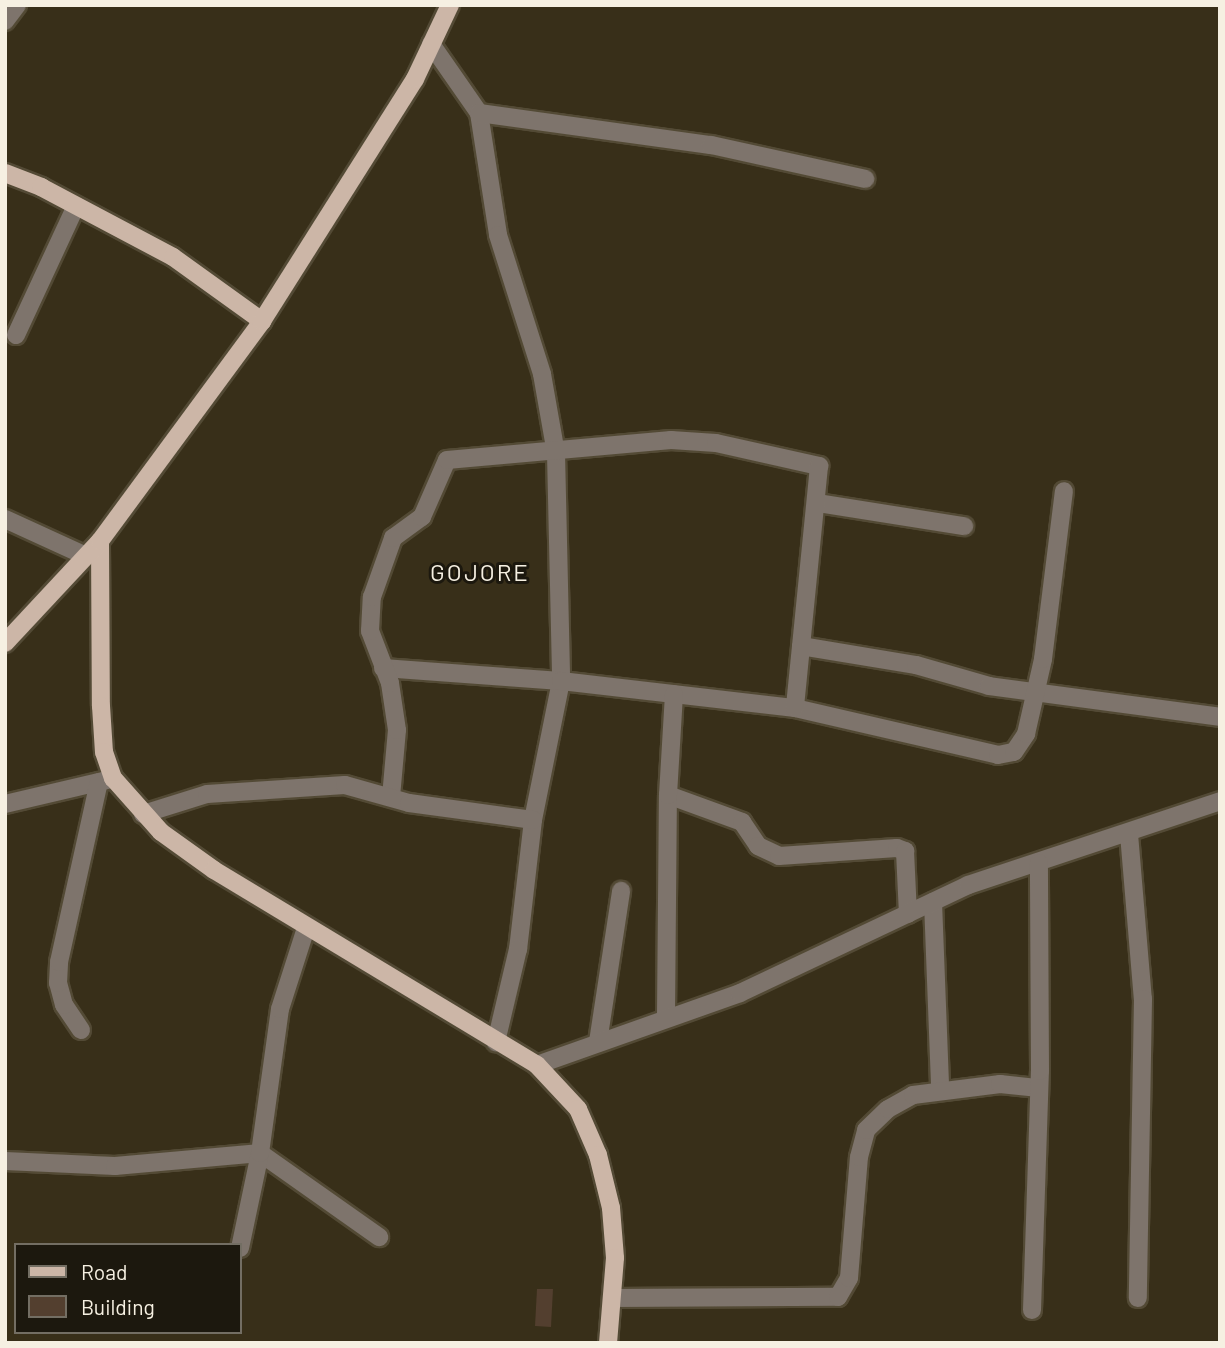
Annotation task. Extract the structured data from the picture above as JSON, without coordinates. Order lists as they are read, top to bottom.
{
  "districts": ["GOJORE"],
  "legend": ["Road", "Building"]
}
